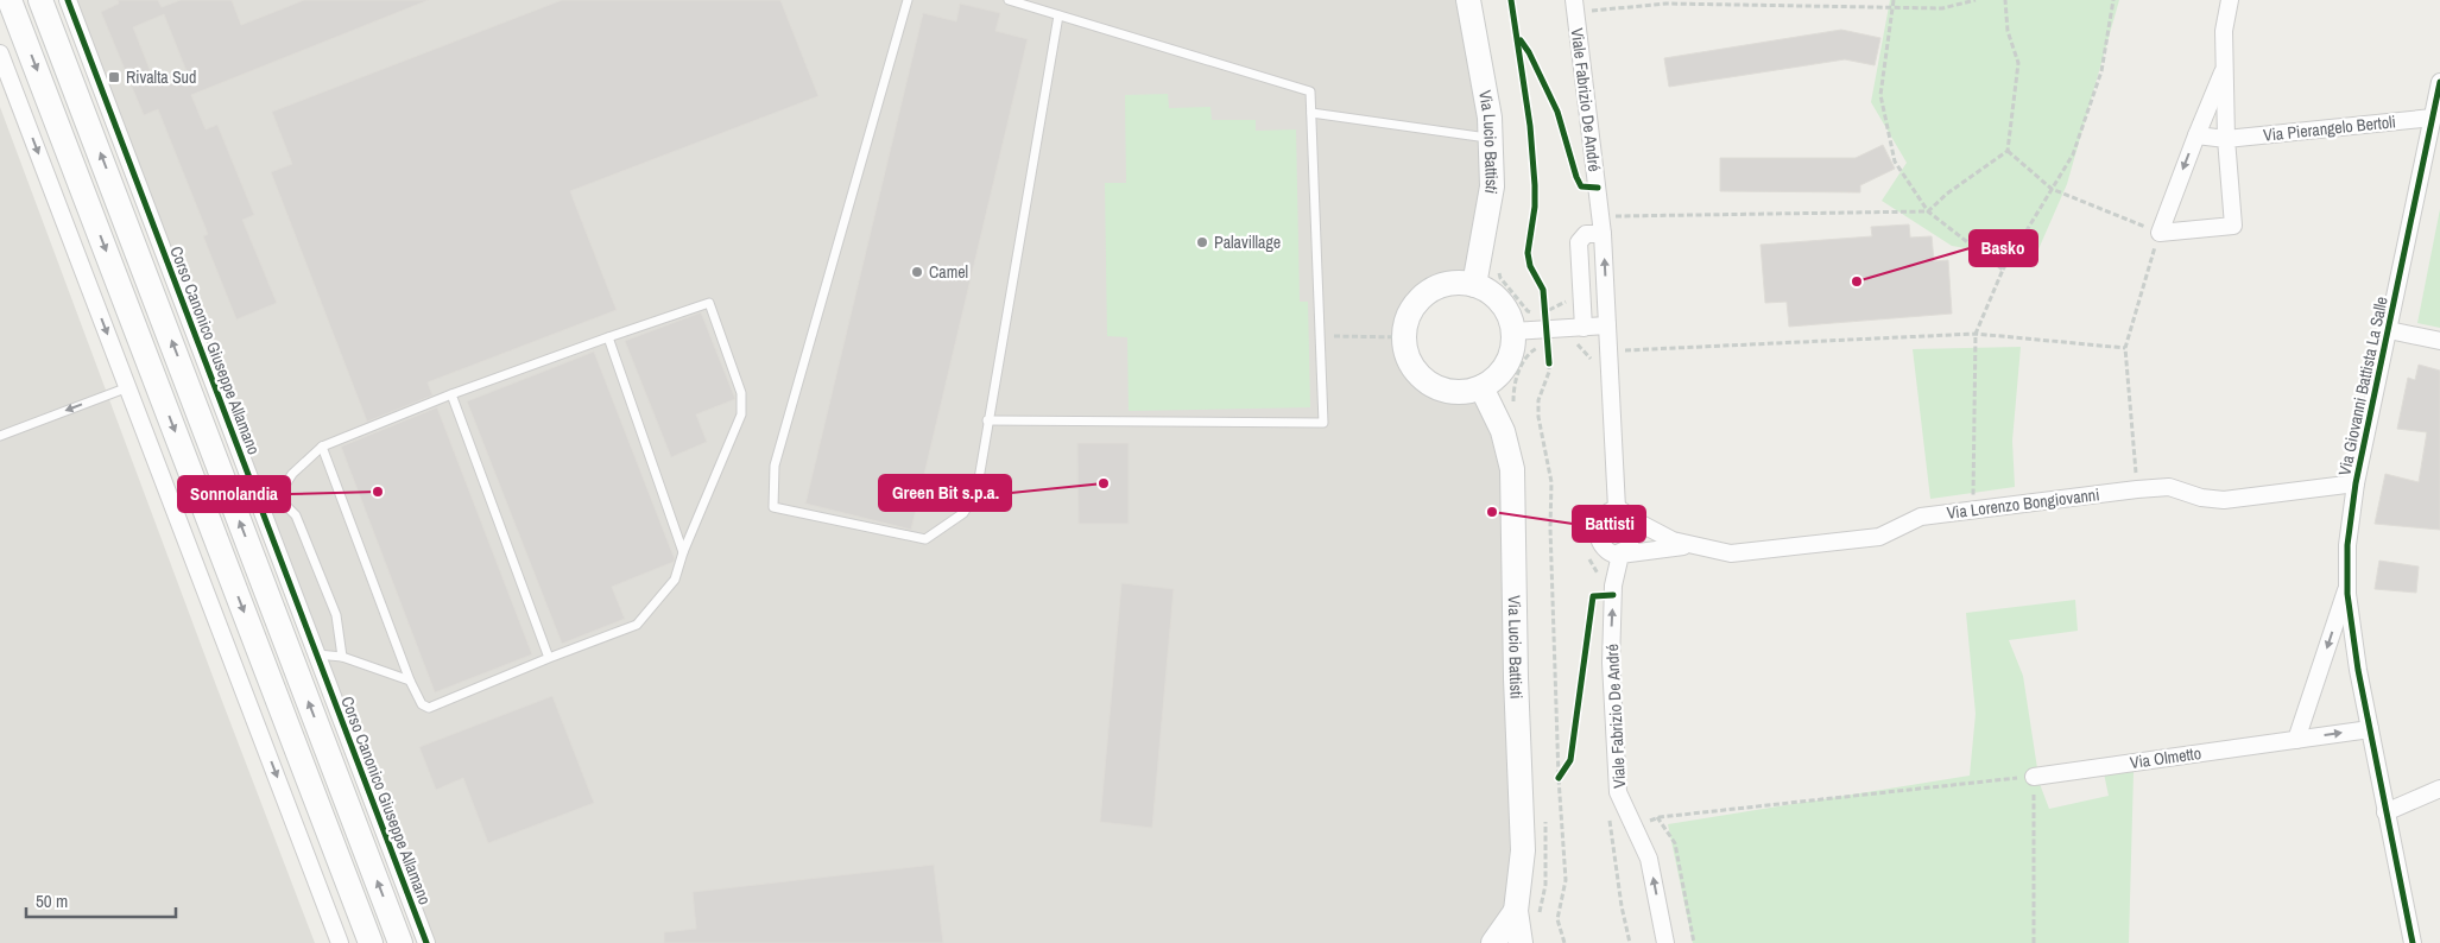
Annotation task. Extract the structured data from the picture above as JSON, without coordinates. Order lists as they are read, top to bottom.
{
  "streets": {
    "main road": ["Via Lucio Battisti"],
    "street": [
      "Viale Fabrizio De André",
      "Via Pierangelo Bertoli",
      "Corso Canonico Giuseppe Allamano",
      "Via Giovanni Battista La Salle",
      "Via Lorenzo Bongiovanni",
      "Via Olmetto"
    ]
  },
  "crossings": [
    ["Viale Fabrizio De André", "Via Lorenzo Bongiovanni"],
    ["Via Pierangelo Bertoli", "Via Giovanni Battista La Salle"],
    ["Via Giovanni Battista La Salle", "Via Lorenzo Bongiovanni"],
    ["Via Giovanni Battista La Salle", "Via Olmetto"]
  ],
  "one_way": ["Viale Fabrizio De André"],
  "places": {
    "transit": ["Rivalta Sud"],
    "other": [
      "Palavillage",
      "Camel",
      "Basko",
      "Green Bit s.p.a.",
      "Sonnolandia",
      "Battisti"
    ]
  },
  "scale_bar": "50 m"
}
